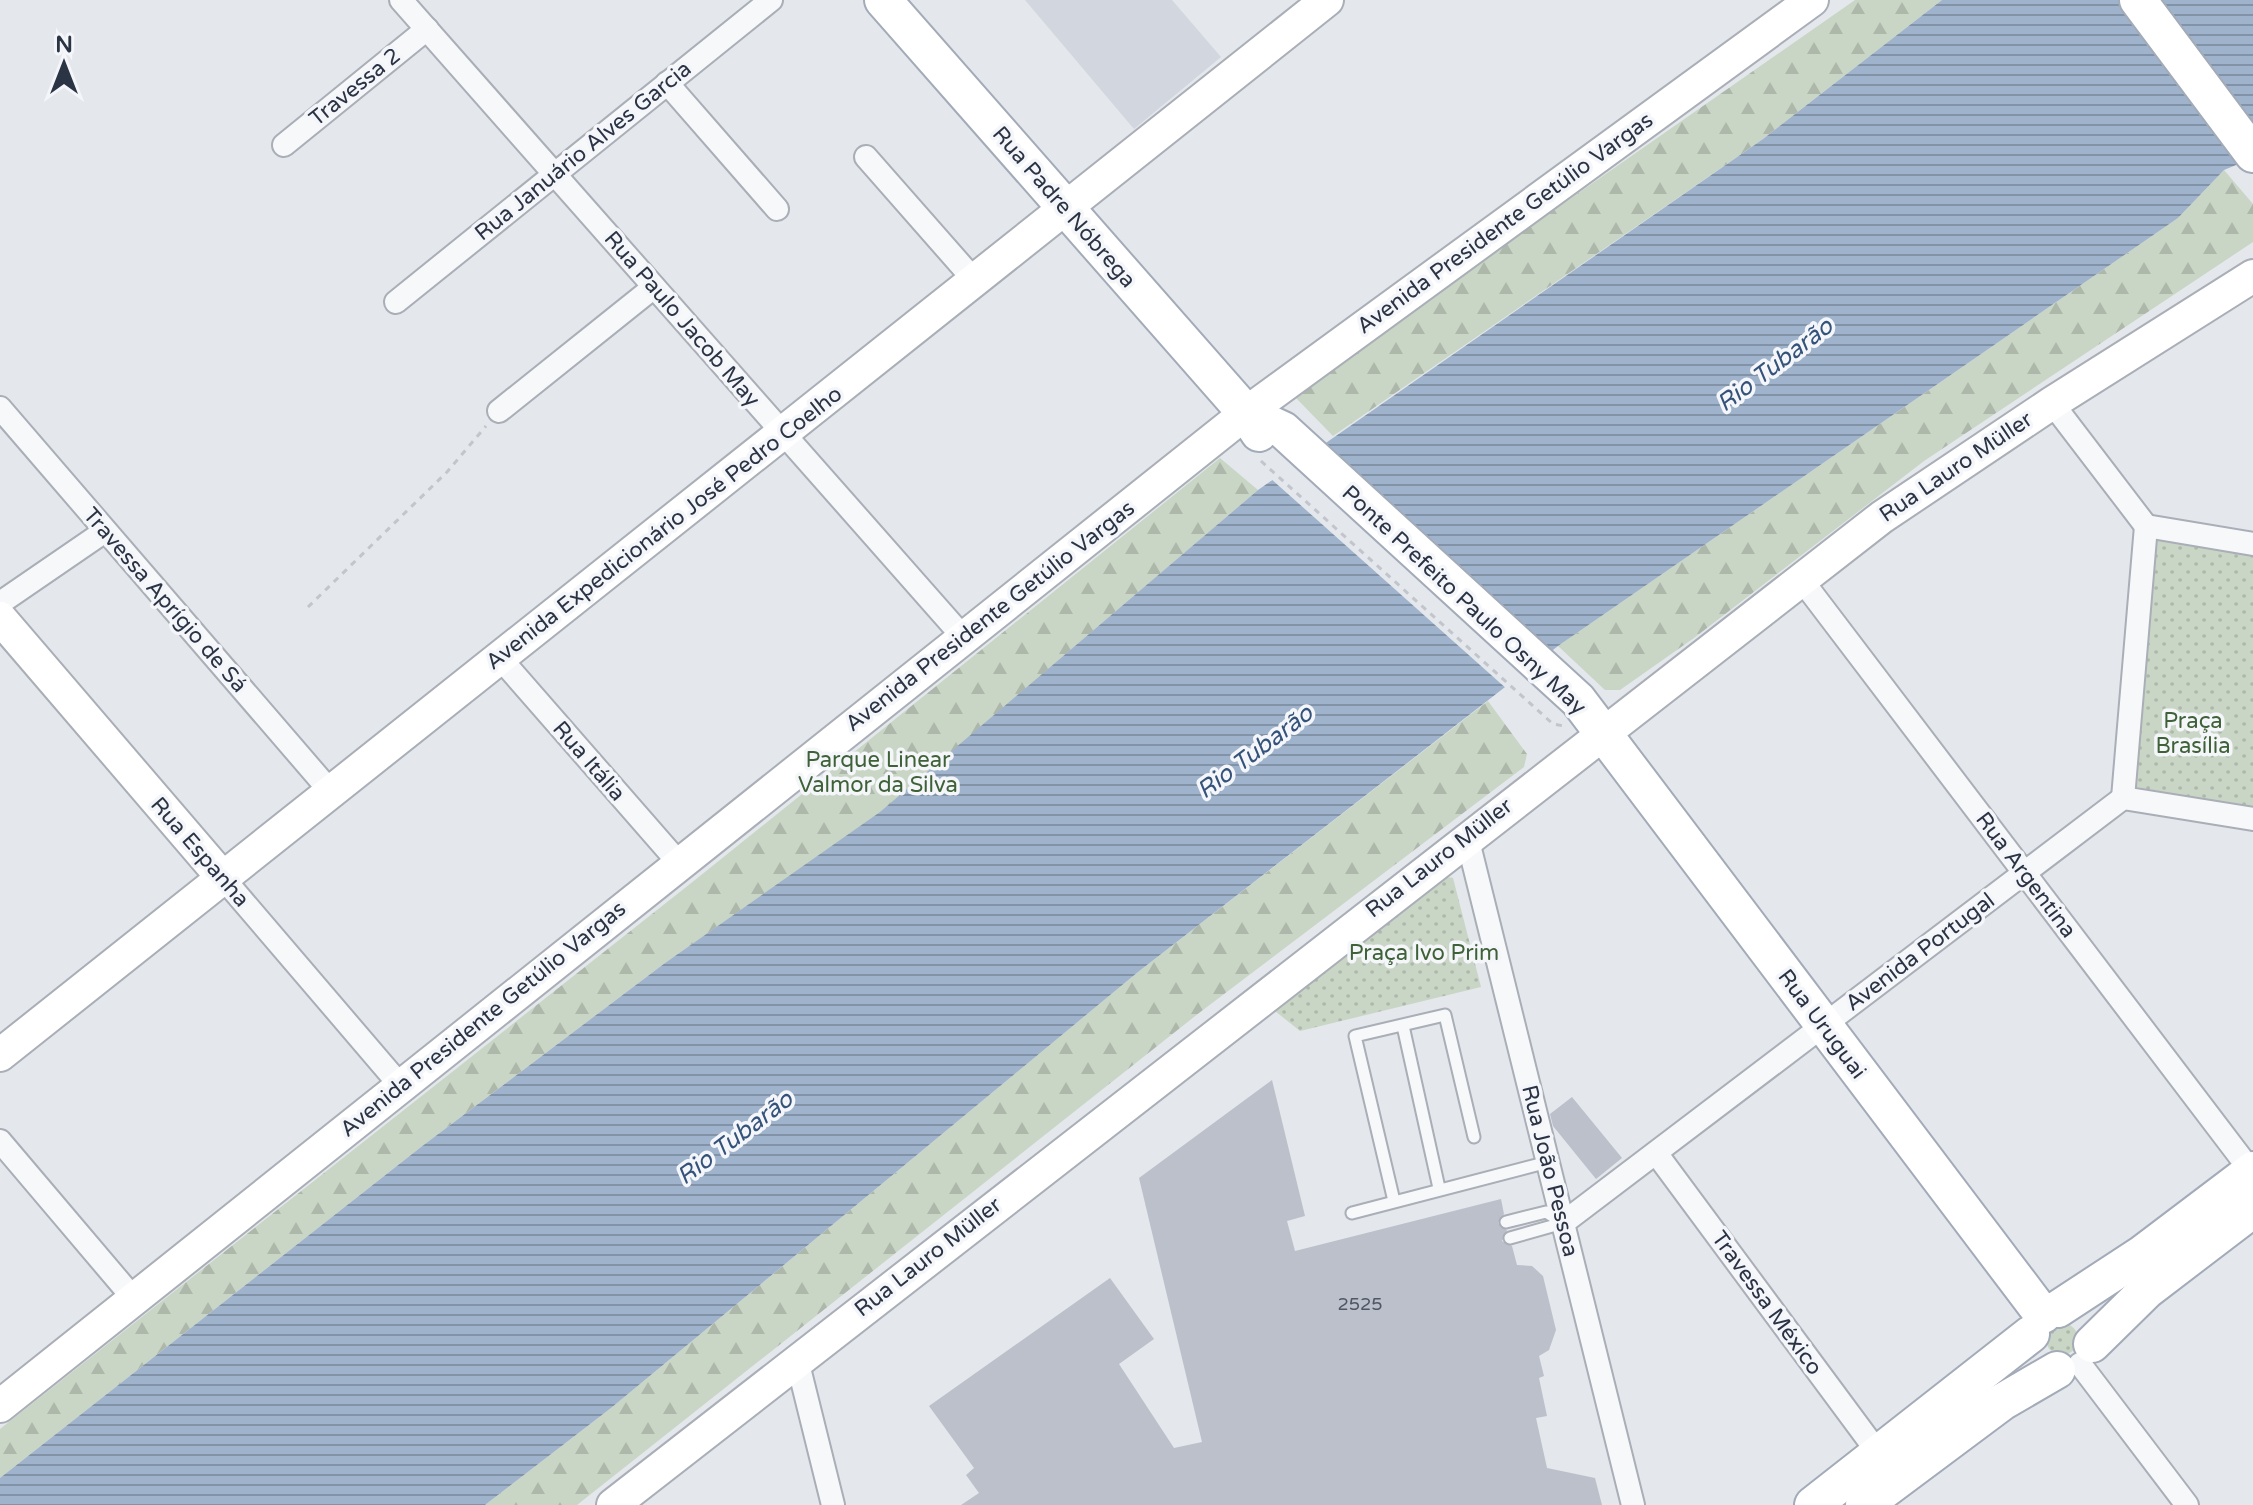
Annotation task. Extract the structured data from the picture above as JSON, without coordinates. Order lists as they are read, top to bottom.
{
  "streets": {
    "main road": [
      "Rua Padre Nóbrega",
      "Avenida Presidente Getúlio Vargas",
      "Rua Lauro Müller",
      "Avenida Expedicionário José Pedro Coelho",
      "Ponte Prefeito Paulo Osny May",
      "Rua Espanha",
      "Rua Uruguai"
    ],
    "street": [
      "Travessa 2",
      "Rua Januário Alves Garcia",
      "Rua Paulo Jacob May",
      "Travessa Aprígio de Sá",
      "Rua Itália",
      "Rua Argentina",
      "Avenida Portugal",
      "Rua João Pessoa",
      "Travessa México"
    ]
  },
  "crossings": [
    ["Travessa 2", "Rua Paulo Jacob May"],
    ["Rua Januário Alves Garcia", "Rua Paulo Jacob May"],
    ["Rua Padre Nóbrega", "Avenida Presidente Getúlio Vargas"],
    ["Rua Padre Nóbrega", "Avenida Expedicionário José Pedro Coelho"],
    ["Rua Padre Nóbrega", "Ponte Prefeito Paulo Osny May"],
    ["Avenida Presidente Getúlio Vargas", "Rua Paulo Jacob May"],
    ["Avenida Presidente Getúlio Vargas", "Ponte Prefeito Paulo Osny May"],
    ["Avenida Presidente Getúlio Vargas", "Rua Itália"],
    ["Avenida Presidente Getúlio Vargas", "Rua Espanha"],
    ["Rua Paulo Jacob May", "Avenida Expedicionário José Pedro Coelho"],
    ["Rua Lauro Müller", "Ponte Prefeito Paulo Osny May"],
    ["Rua Lauro Müller", "Rua Argentina"],
    ["Rua Lauro Müller", "Rua Uruguai"],
    ["Rua Lauro Müller", "Rua João Pessoa"],
    ["Avenida Expedicionário José Pedro Coelho", "Travessa Aprígio de Sá"],
    ["Avenida Expedicionário José Pedro Coelho", "Rua Itália"],
    ["Avenida Expedicionário José Pedro Coelho", "Rua Espanha"],
    ["Ponte Prefeito Paulo Osny May", "Rua Uruguai"],
    ["Rua Argentina", "Avenida Portugal"],
    ["Avenida Portugal", "Rua Uruguai"],
    ["Avenida Portugal", "Rua João Pessoa"],
    ["Avenida Portugal", "Travessa México"]
  ],
  "water": ["Rio Tubarão"],
  "parks": ["Praça Brasília", "Parque Linear Valmor da Silva", "Praça Ivo Prim"],
  "house_numbers": ["2525"],
  "north": "top"
}
